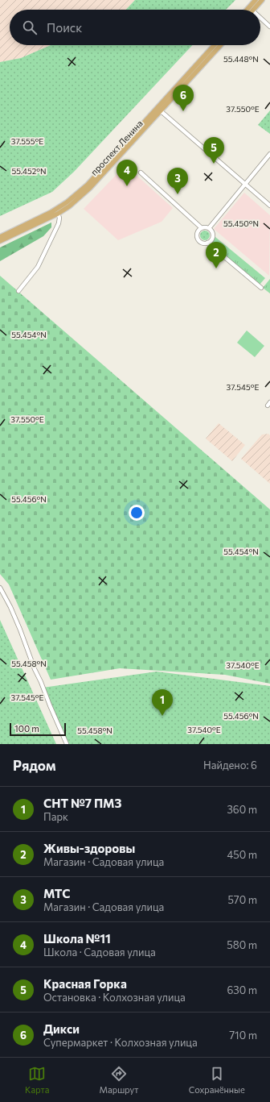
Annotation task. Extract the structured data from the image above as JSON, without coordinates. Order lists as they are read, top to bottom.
{
  "streets": {
    "main road": ["проспект Ленина"]
  },
  "scale_bar": "100 m",
  "page": {
    "search": "Поиск",
    "pins": [
      "6",
      "5",
      "4",
      "3",
      "2",
      "1"
    ],
    "scale": "100 m",
    "heading": ["Рядом", "Найдено: 6"],
    "list": [
      {
        "mark": "1",
        "name": "СНТ №7 ПМЗ",
        "note": "Парк",
        "value": "360 m"
      },
      {
        "mark": "2",
        "name": "Живы-здоровы",
        "note": "Магазин · Садовая улица",
        "value": "450 m"
      },
      {
        "mark": "3",
        "name": "МТС",
        "note": "Магазин · Садовая улица",
        "value": "570 m"
      },
      {
        "mark": "4",
        "name": "Школа №11",
        "note": "Школа · Садовая улица",
        "value": "580 m"
      },
      {
        "mark": "5",
        "name": "Красная Горка",
        "note": "Остановка · Колхозная улица",
        "value": "630 m"
      },
      {
        "mark": "6",
        "name": "Дикси",
        "note": "Супермаркет · Колхозная улица",
        "value": "710 m"
      }
    ],
    "nav": ["Карта", "Маршрут", "Сохранённые"]
  },
  "coordinates": [
    "55.448°N",
    "37.550°E",
    "37.555°E",
    "55.452°N",
    "55.450°N",
    "55.454°N",
    "37.545°E",
    "55.456°N",
    "55.458°N",
    "37.540°E"
  ]
}
